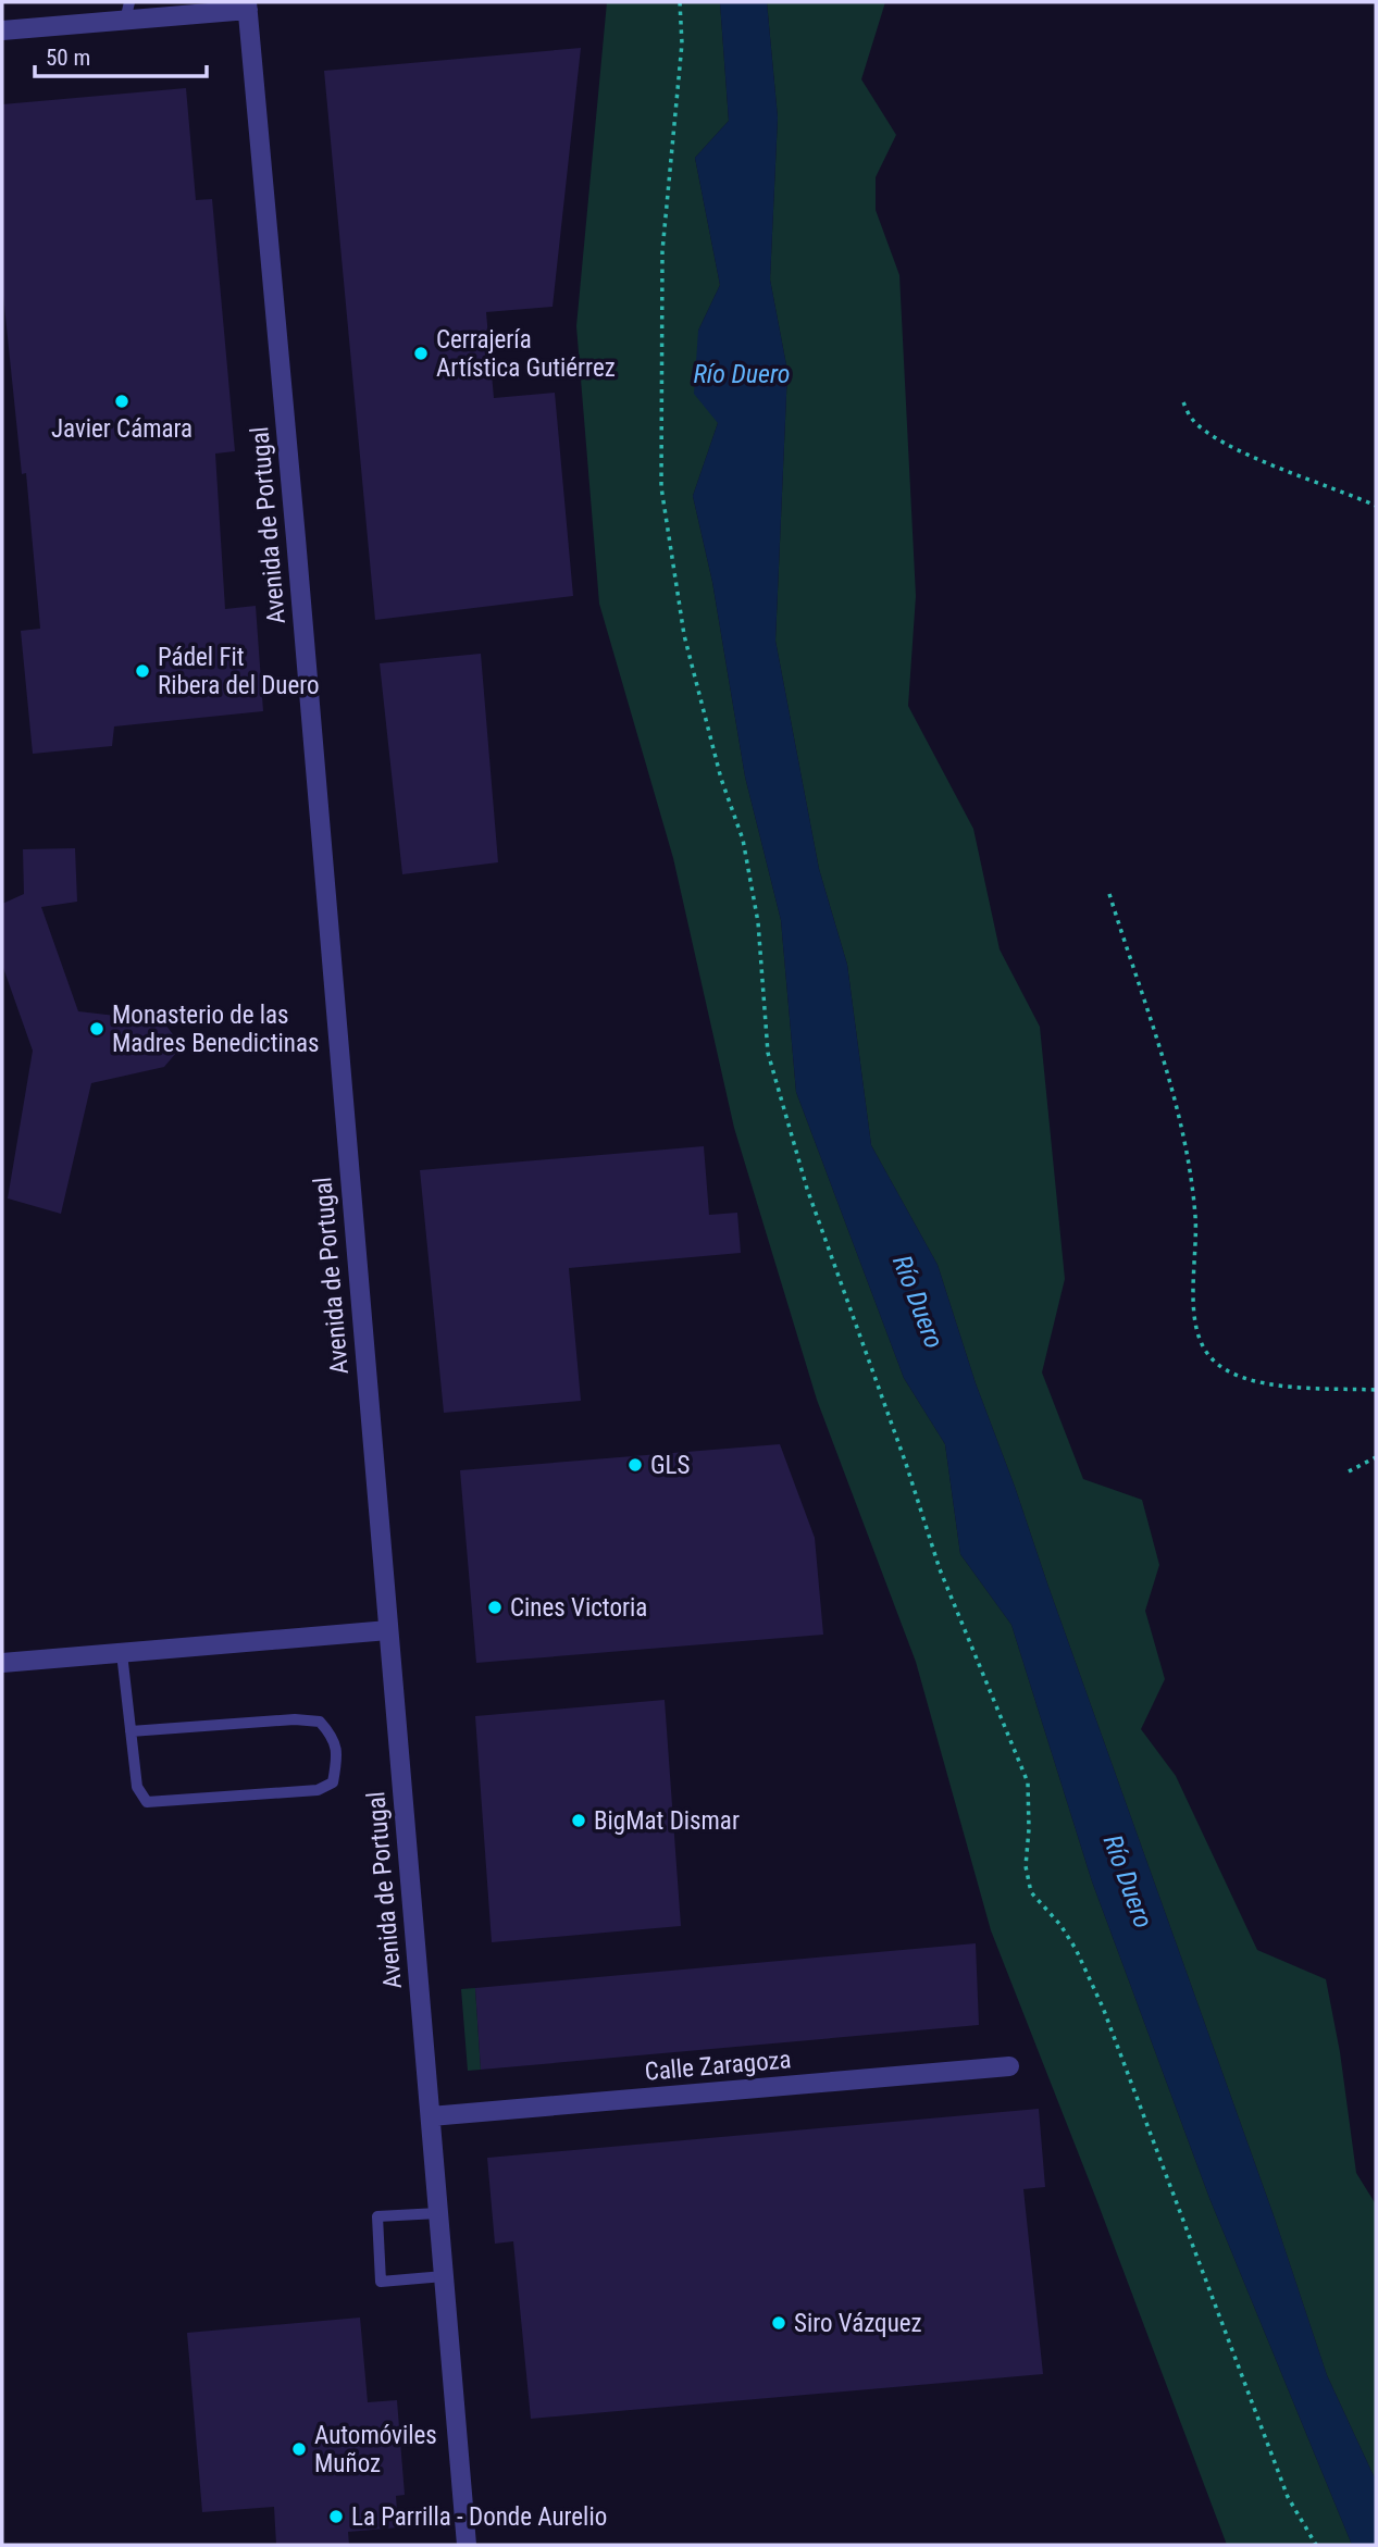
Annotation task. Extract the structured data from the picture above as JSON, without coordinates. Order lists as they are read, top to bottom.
{
  "streets": {
    "street": ["Avenida de Portugal", "Calle Zaragoza"]
  },
  "crossings": [
    ["Avenida de Portugal", "Calle Zaragoza"]
  ],
  "water": ["Río Duero"],
  "places": [
    "Cerrajería Artística Gutiérrez",
    "Javier Cámara",
    "Pádel Fit Ribera del Duero",
    "Monasterio de las Madres Benedictinas",
    "GLS",
    "Cines Victoria",
    "BigMat Dismar",
    "Siro Vázquez",
    "Automóviles Muñoz",
    "La Parrilla - Donde Aurelio"
  ],
  "scale_bar": "50 m"
}
